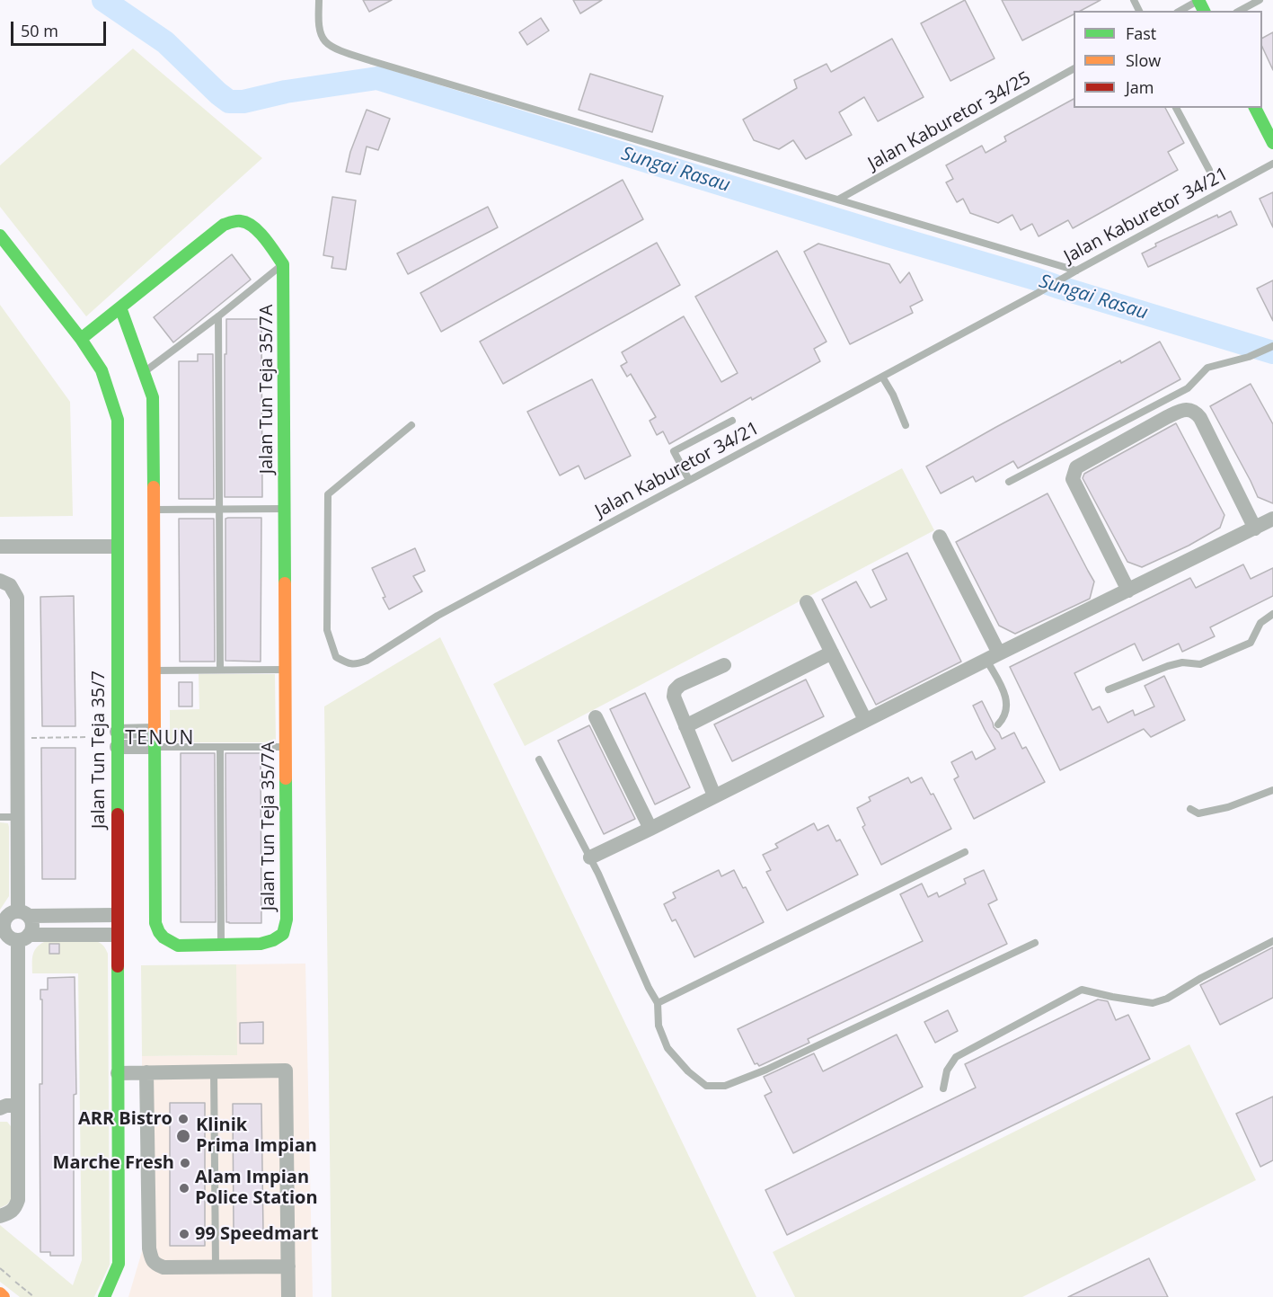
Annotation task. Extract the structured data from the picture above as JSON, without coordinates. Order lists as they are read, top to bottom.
{
  "streets": {
    "street": ["Jalan Tun Teja 35/7A", "Jalan Tun Teja 35/7"],
    "lane": ["Jalan Kaburetor 34/25", "Jalan Kaburetor 34/21"]
  },
  "districts": ["TENUN"],
  "water": ["Sungai Rasau"],
  "places": [
    "ARR Bistro",
    "Klinik Prima Impian",
    "Marche Fresh",
    "Alam Impian Police Station",
    "99 Speedmart"
  ],
  "legend": ["Fast", "Slow", "Jam"],
  "scale_bar": "50 m"
}
